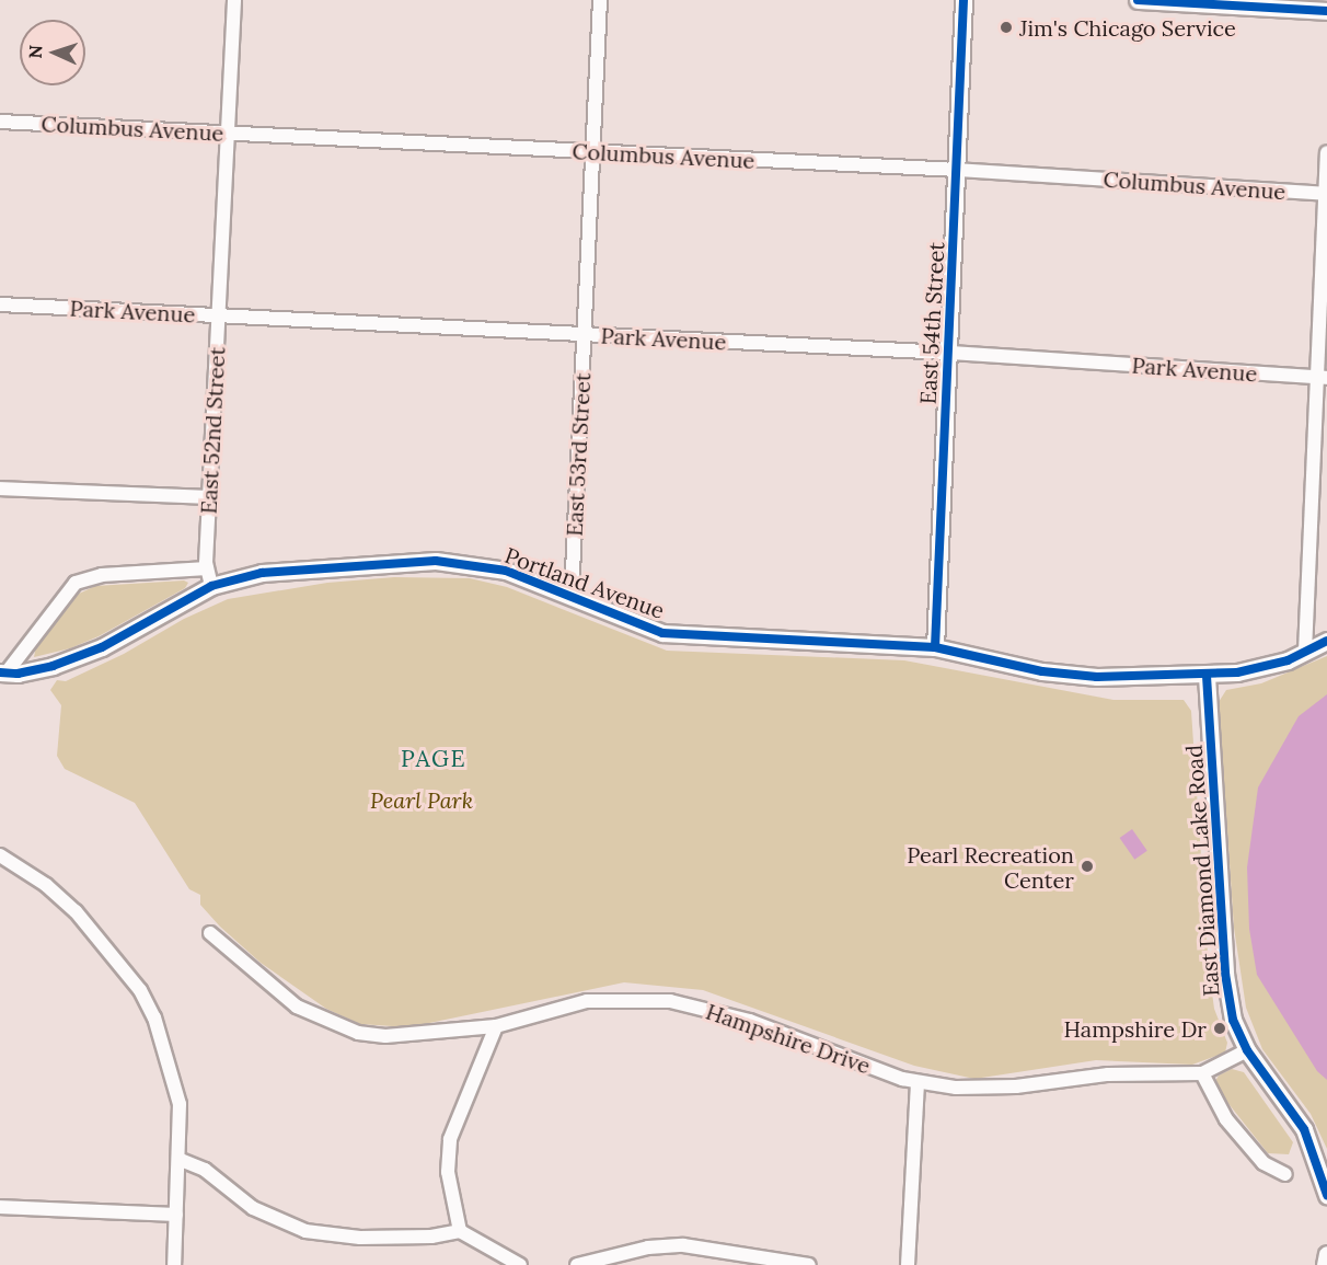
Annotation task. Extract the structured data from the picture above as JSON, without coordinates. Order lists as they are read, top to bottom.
{
  "streets": {
    "street": [
      "Columbus Avenue",
      "Park Avenue",
      "East 54th Street",
      "East 52nd Street",
      "East 53rd Street",
      "Portland Avenue",
      "East Diamond Lake Road",
      "Hampshire Drive"
    ]
  },
  "crossings": [
    ["Columbus Avenue", "East 54th Street"],
    ["Columbus Avenue", "East 52nd Street"],
    ["Columbus Avenue", "East 53rd Street"],
    ["Park Avenue", "East 54th Street"],
    ["Park Avenue", "East 52nd Street"],
    ["Park Avenue", "East 53rd Street"],
    ["East 54th Street", "Portland Avenue"],
    ["East 52nd Street", "Portland Avenue"],
    ["East 53rd Street", "Portland Avenue"],
    ["Portland Avenue", "East Diamond Lake Road"],
    ["East Diamond Lake Road", "Hampshire Drive"]
  ],
  "districts": ["PAGE"],
  "parks": ["Pearl Park"],
  "places": ["Jim's Chicago Service", "Pearl Recreation Center", "Hampshire Dr"],
  "north": "left"
}
